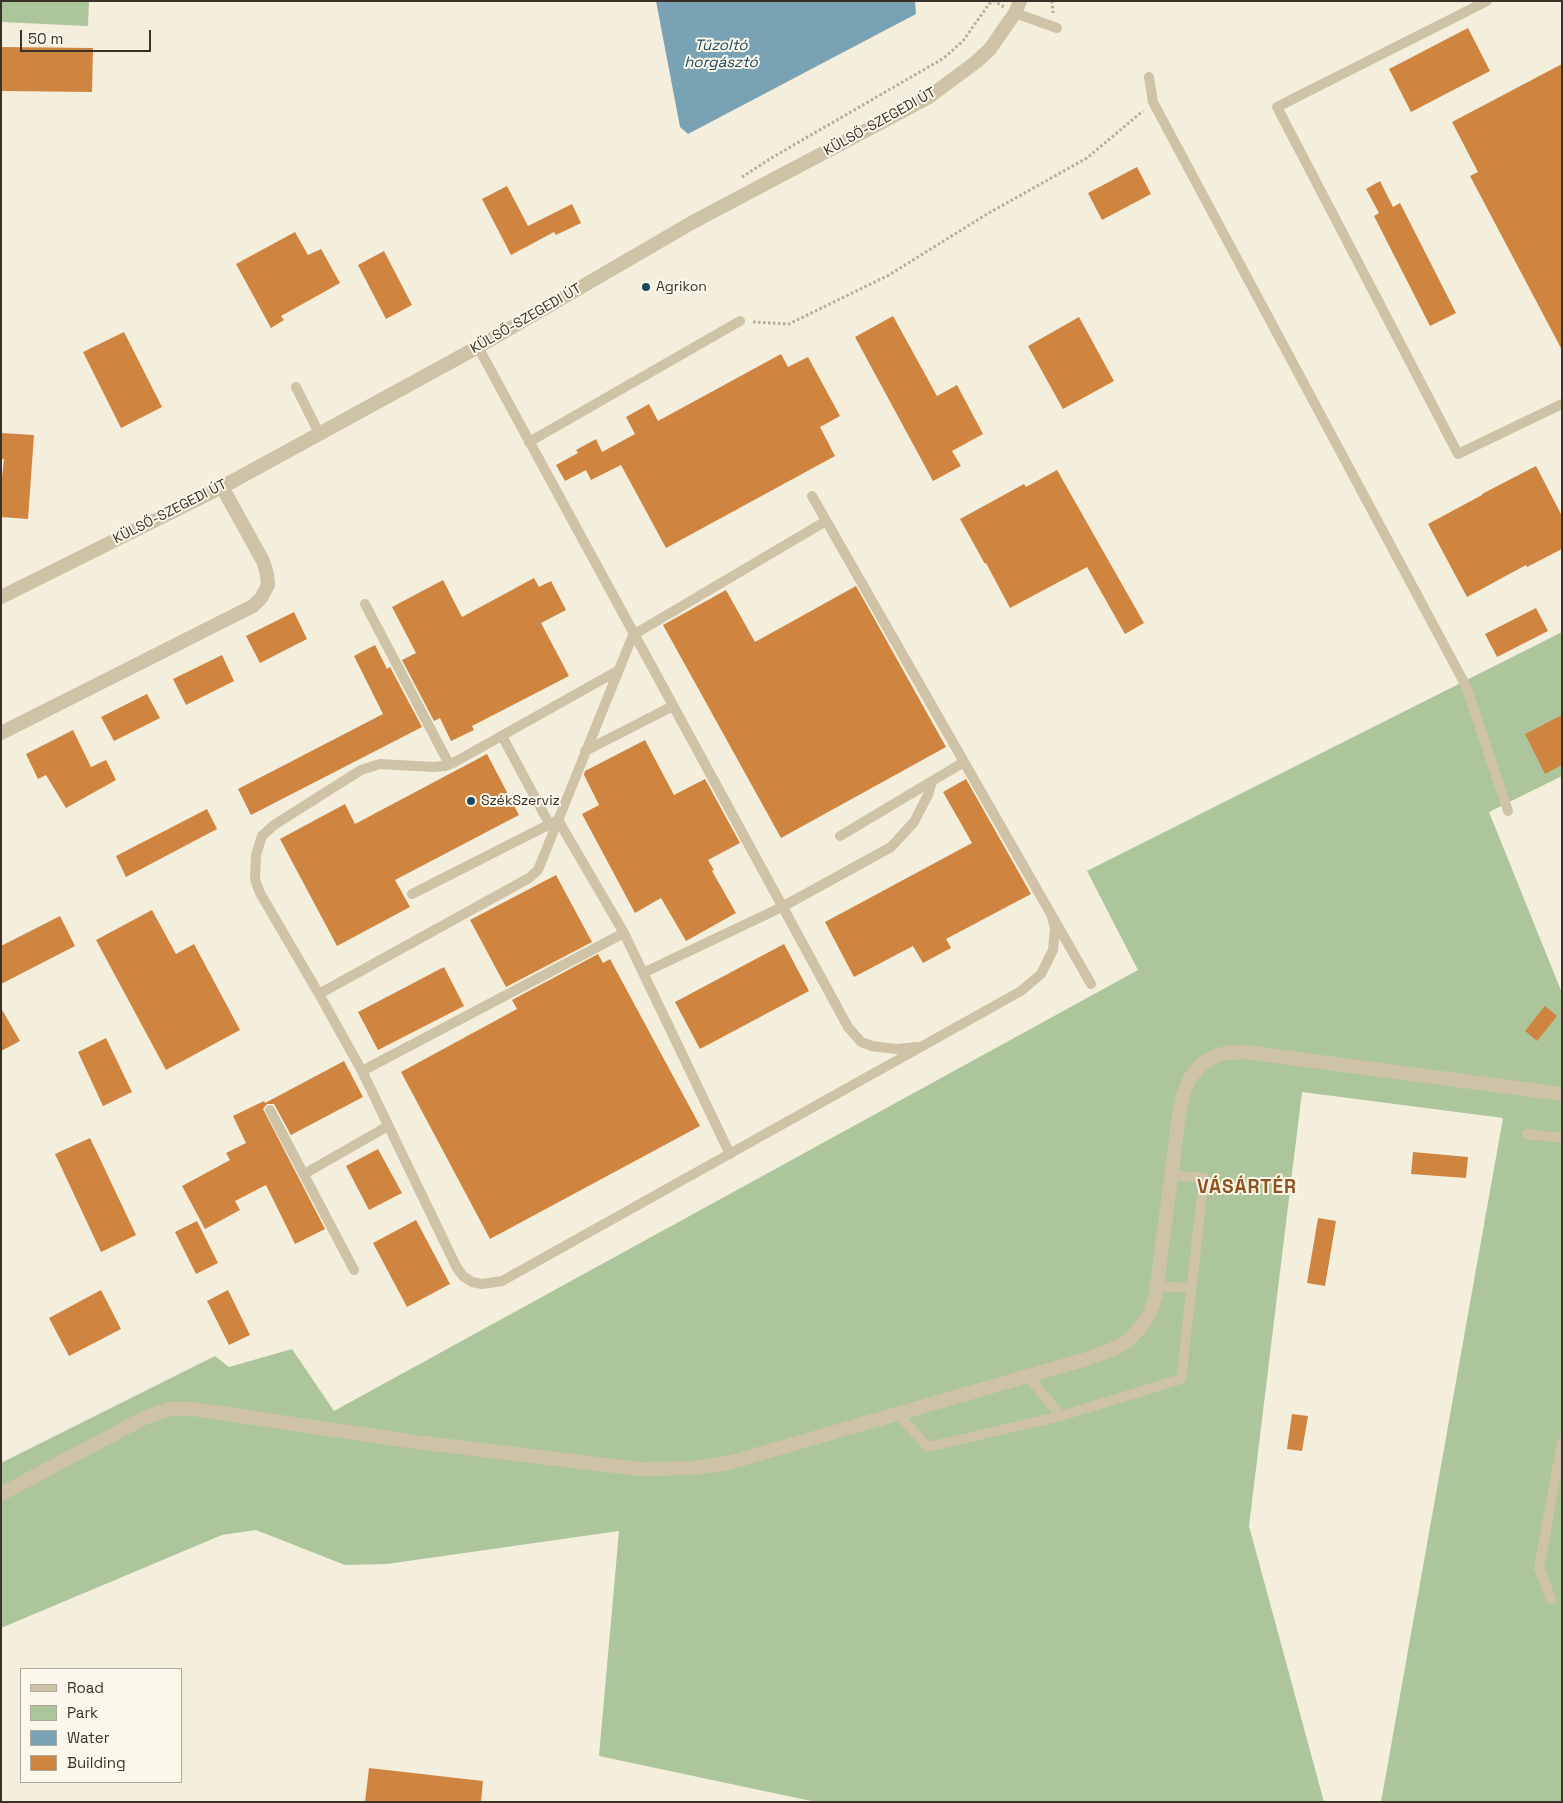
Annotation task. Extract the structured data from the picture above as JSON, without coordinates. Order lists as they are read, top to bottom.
{
  "streets": {
    "street": ["KÜLSŐ-SZEGEDI ÚT"]
  },
  "districts": ["VÁSÁRTÉR"],
  "water": ["Tűzoltó horgásztó"],
  "places": ["Agrikon", "SzékSzerviz"],
  "legend": [
    "Road",
    "Park",
    "Water",
    "Building"
  ],
  "scale_bar": "50 m"
}
